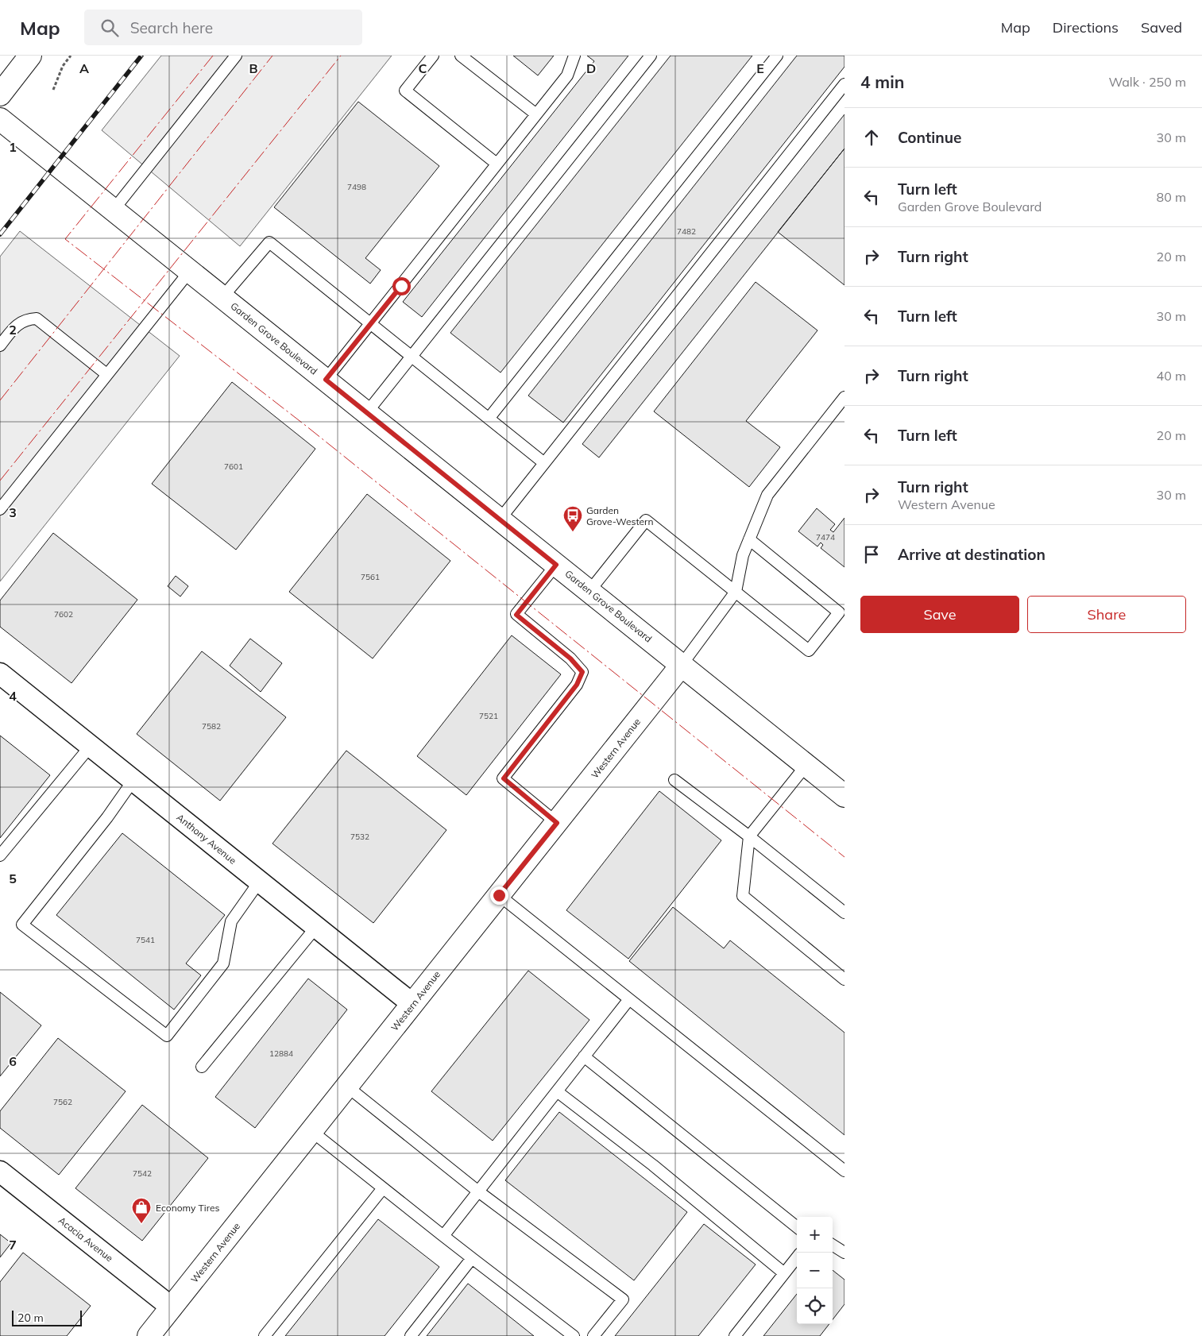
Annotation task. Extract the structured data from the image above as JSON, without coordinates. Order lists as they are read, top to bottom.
{
  "streets": {
    "main road": ["Garden Grove Boulevard", "Western Avenue"],
    "street": ["Anthony Avenue", "Acacia Avenue"]
  },
  "crossings": [
    ["Garden Grove Boulevard", "Western Avenue"],
    ["Western Avenue", "Anthony Avenue"],
    ["Western Avenue", "Acacia Avenue"]
  ],
  "places": {
    "bus stop": ["Garden Grove-Western"],
    "shop": ["Economy Tires"]
  },
  "house_numbers": [
    "7498",
    "7482",
    "7601",
    "7474",
    "7561",
    "7602",
    "7521",
    "7582",
    "7532",
    "7541",
    "12884",
    "7562",
    "7542"
  ],
  "scale_bar": "20 m",
  "page": {
    "header": "Map",
    "search": "Search here",
    "nav": ["Map", "Directions", "Saved"],
    "heading": ["4 min", "Walk · 250 m"],
    "list": [
      ["Continue", "30 m"],
      ["Turn left", "Garden Grove Boulevard", "80 m"],
      ["Turn right", "20 m"],
      ["Turn left", "30 m"],
      ["Turn right", "40 m"],
      ["Turn left", "20 m"],
      ["Turn right", "Western Avenue", "30 m"],
      "Arrive at destination"
    ],
    "buttons": ["Save", "Share"],
    "map_buttons": ["+", "−"],
    "scale": "20 m"
  },
  "grid": {
    "columns": [
      "A",
      "B",
      "C",
      "D",
      "E"
    ],
    "rows": [
      "1",
      "2",
      "3",
      "4",
      "5",
      "6",
      "7"
    ]
  }
}
